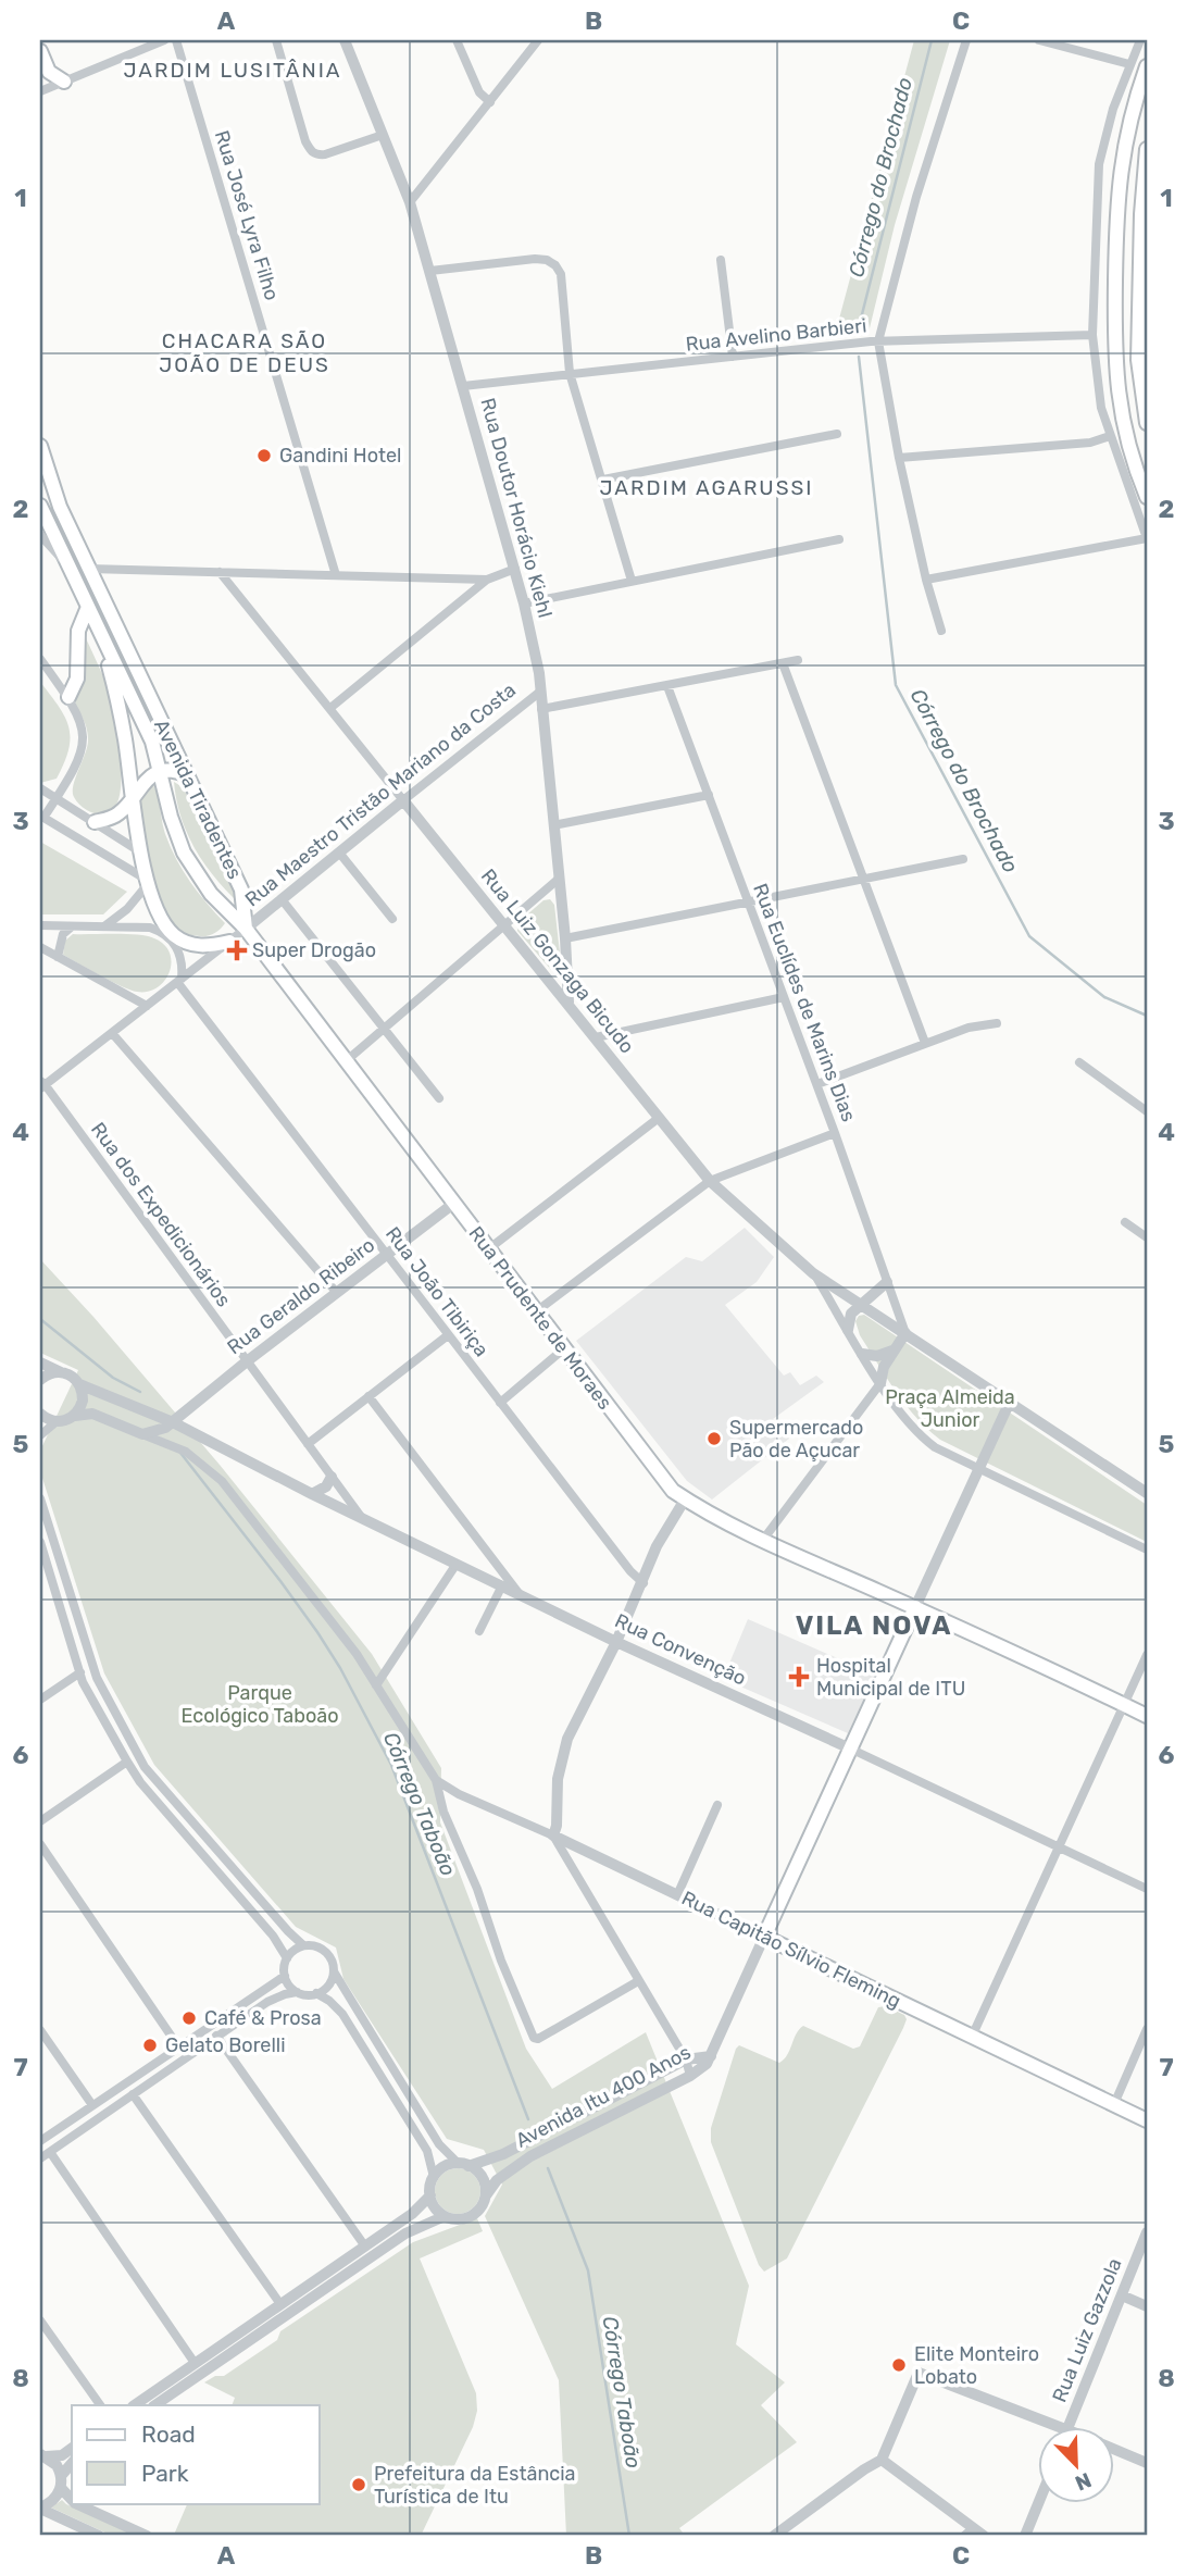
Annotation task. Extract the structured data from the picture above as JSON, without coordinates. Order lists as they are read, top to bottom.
{
  "streets": {
    "main road": ["Avenida Tiradentes", "Rua Prudente de Moraes", "Rua Capitão Sílvio Fleming"],
    "street": [
      "Rua José Lyra Filho",
      "Rua Avelino Barbieri",
      "Rua Doutor Horácio Kiehl",
      "Rua Maestro Tristão Mariano da Costa",
      "Rua Luiz Gonzaga Bicudo",
      "Rua Euclídes de Marins Dias",
      "Rua dos Expedicionários",
      "Rua João Tibiriça",
      "Rua Geraldo Ribeiro",
      "Rua Convenção",
      "Avenida Itu 400 Anos",
      "Rua Luiz Gazzola"
    ]
  },
  "crossings": [
    ["Rua Avelino Barbieri", "Rua Doutor Horácio Kiehl"],
    ["Rua Doutor Horácio Kiehl", "Rua Maestro Tristão Mariano da Costa"],
    ["Rua Doutor Horácio Kiehl", "Rua Luiz Gonzaga Bicudo"],
    ["Rua Maestro Tristão Mariano da Costa", "Avenida Tiradentes"],
    ["Rua Maestro Tristão Mariano da Costa", "Rua Luiz Gonzaga Bicudo"],
    ["Rua Maestro Tristão Mariano da Costa", "Rua Prudente de Moraes"],
    ["Avenida Tiradentes", "Rua Prudente de Moraes"],
    ["Rua Luiz Gonzaga Bicudo", "Rua Euclídes de Marins Dias"],
    ["Rua dos Expedicionários", "Rua Geraldo Ribeiro"],
    ["Rua dos Expedicionários", "Rua Convenção"],
    ["Rua João Tibiriça", "Rua Geraldo Ribeiro"],
    ["Rua Geraldo Ribeiro", "Rua Prudente de Moraes"],
    ["Rua Geraldo Ribeiro", "Rua Convenção"]
  ],
  "districts": [
    "JARDIM LUSITÂNIA",
    "CHACARA SÃO JOÃO DE DEUS",
    "JARDIM AGARUSSI",
    "VILA NOVA"
  ],
  "water": ["Córrego do Brochado", "Córrego Taboão"],
  "parks": ["Praça Almeida Junior", "Parque Ecológico Taboão"],
  "places": {
    "other": [
      "Gandini Hotel",
      "Supermercado Pão de Açucar",
      "Café & Prosa",
      "Gelato Borelli",
      "Elite Monteiro Lobato",
      "Prefeitura da Estância Turística de Itu"
    ],
    "health": ["Super Drogão", "Hospital Municipal de ITU"]
  },
  "legend": ["Road", "Park"],
  "north": "bottom right",
  "grid": {
    "columns": ["A", "B", "C"],
    "rows": [
      "1",
      "2",
      "3",
      "4",
      "5",
      "6",
      "7",
      "8"
    ]
  }
}
